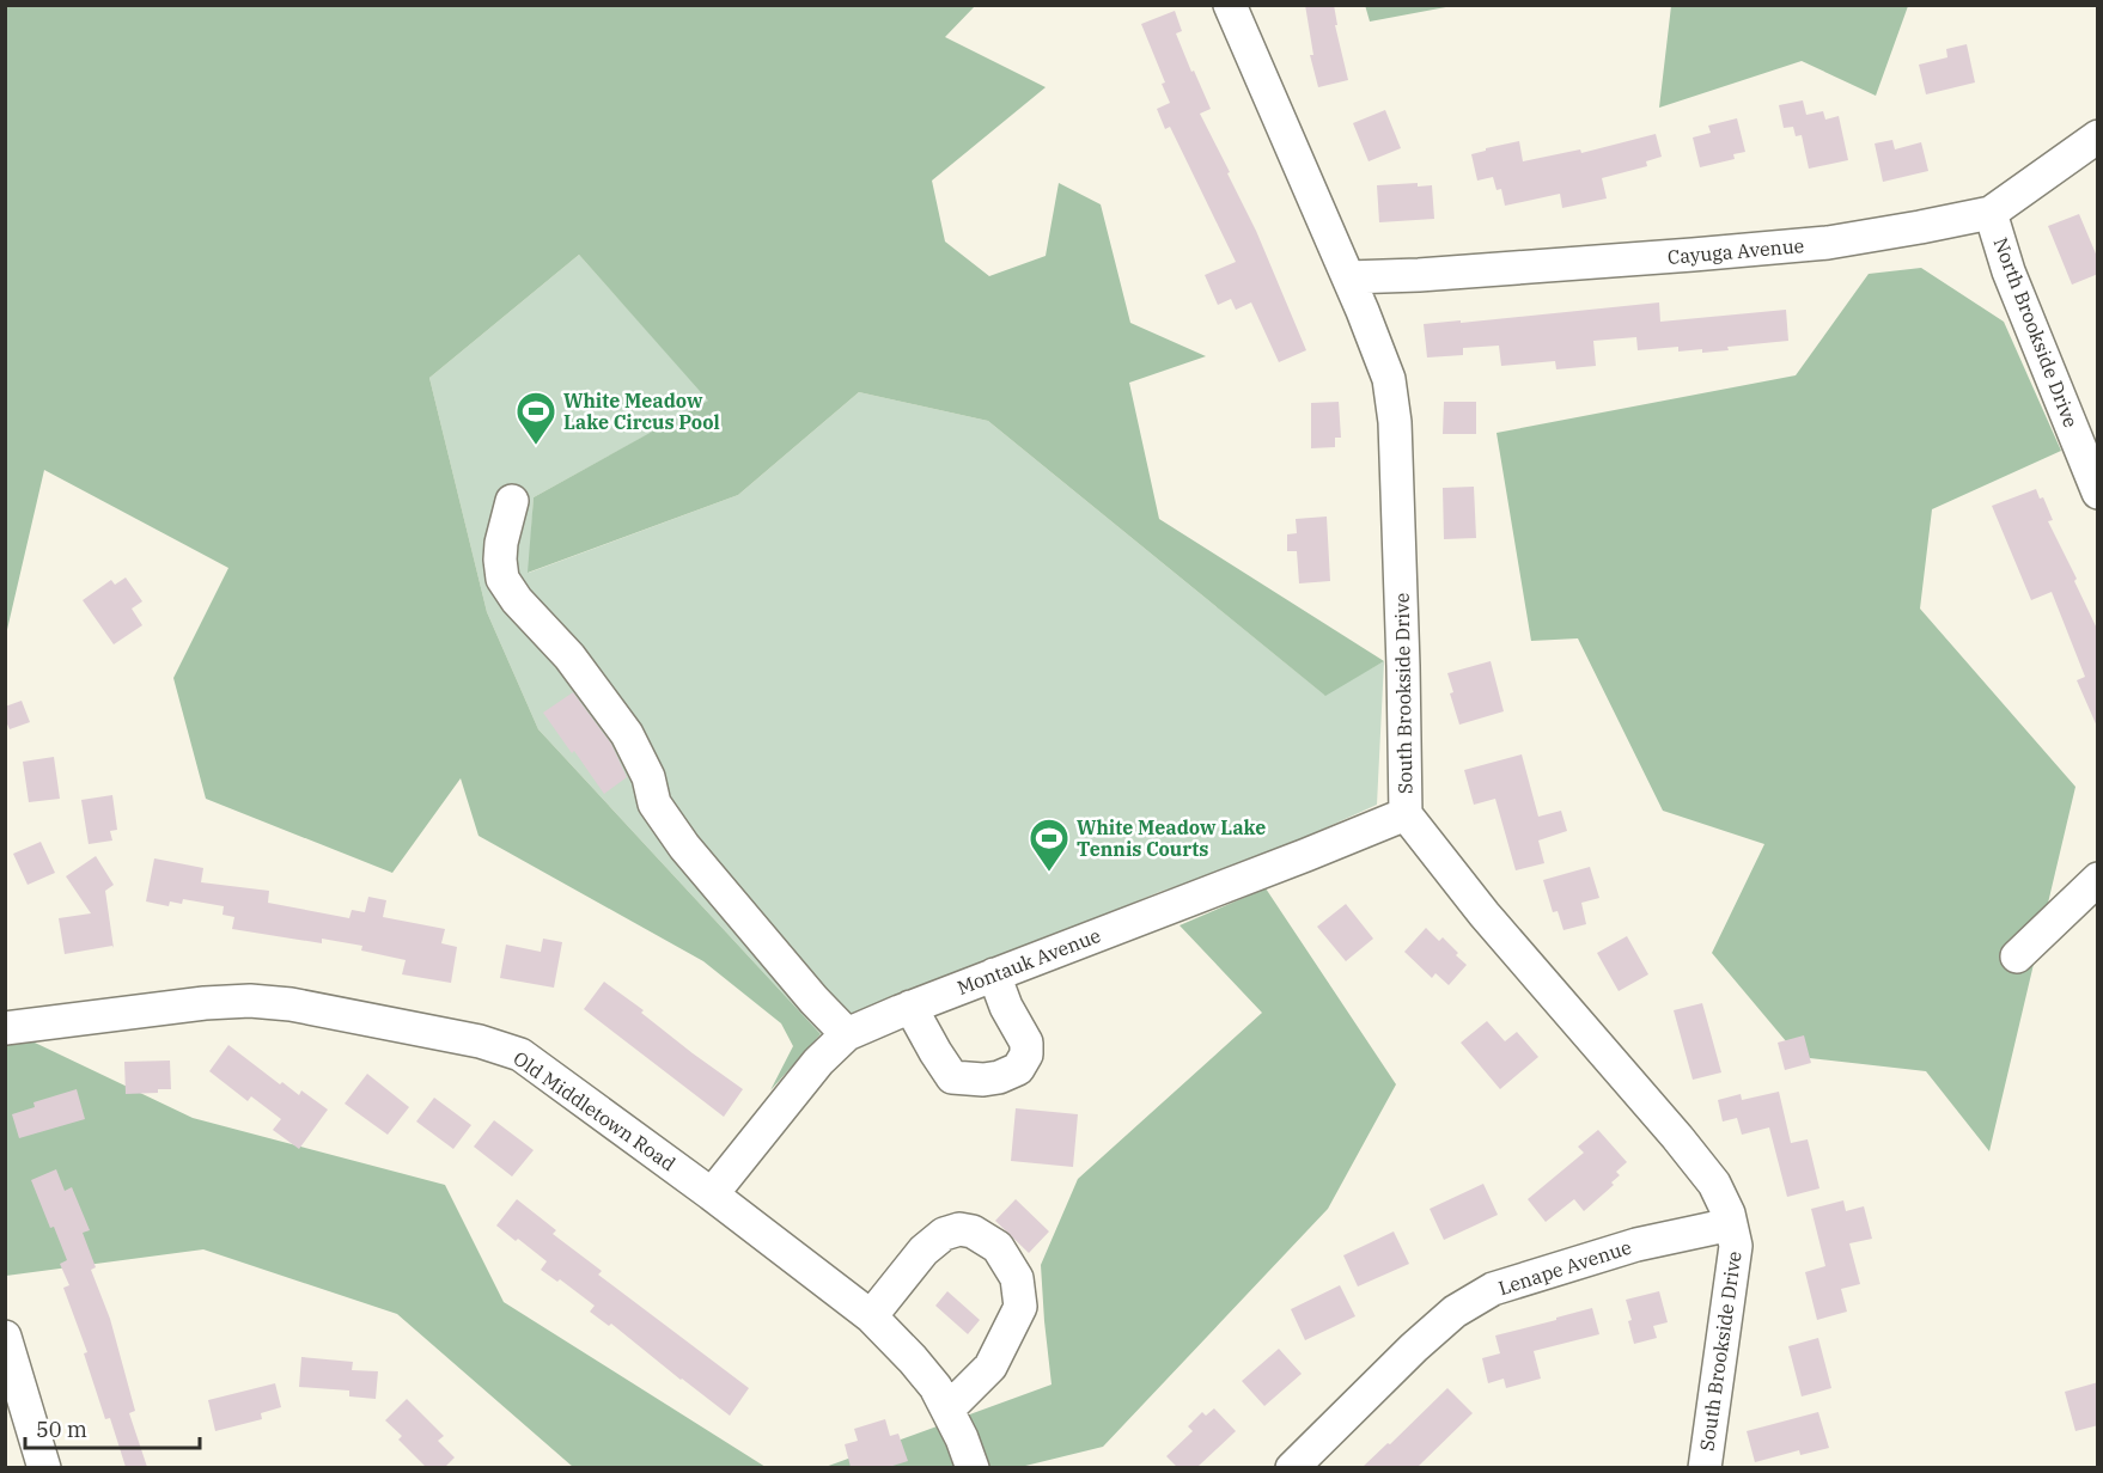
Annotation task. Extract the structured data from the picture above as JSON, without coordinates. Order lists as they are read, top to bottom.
{
  "streets": {
    "street": [
      "Cayuga Avenue",
      "North Brookside Drive",
      "South Brookside Drive",
      "Montauk Avenue",
      "Old Middletown Road",
      "Lenape Avenue"
    ]
  },
  "crossings": [
    ["Cayuga Avenue", "North Brookside Drive"],
    ["Cayuga Avenue", "South Brookside Drive"],
    ["South Brookside Drive", "Montauk Avenue"],
    ["South Brookside Drive", "Lenape Avenue"],
    ["Montauk Avenue", "Old Middletown Road"]
  ],
  "places": {
    "sports": ["White Meadow Lake Circus Pool", "White Meadow Lake Tennis Courts"]
  },
  "scale_bar": "50 m"
}
